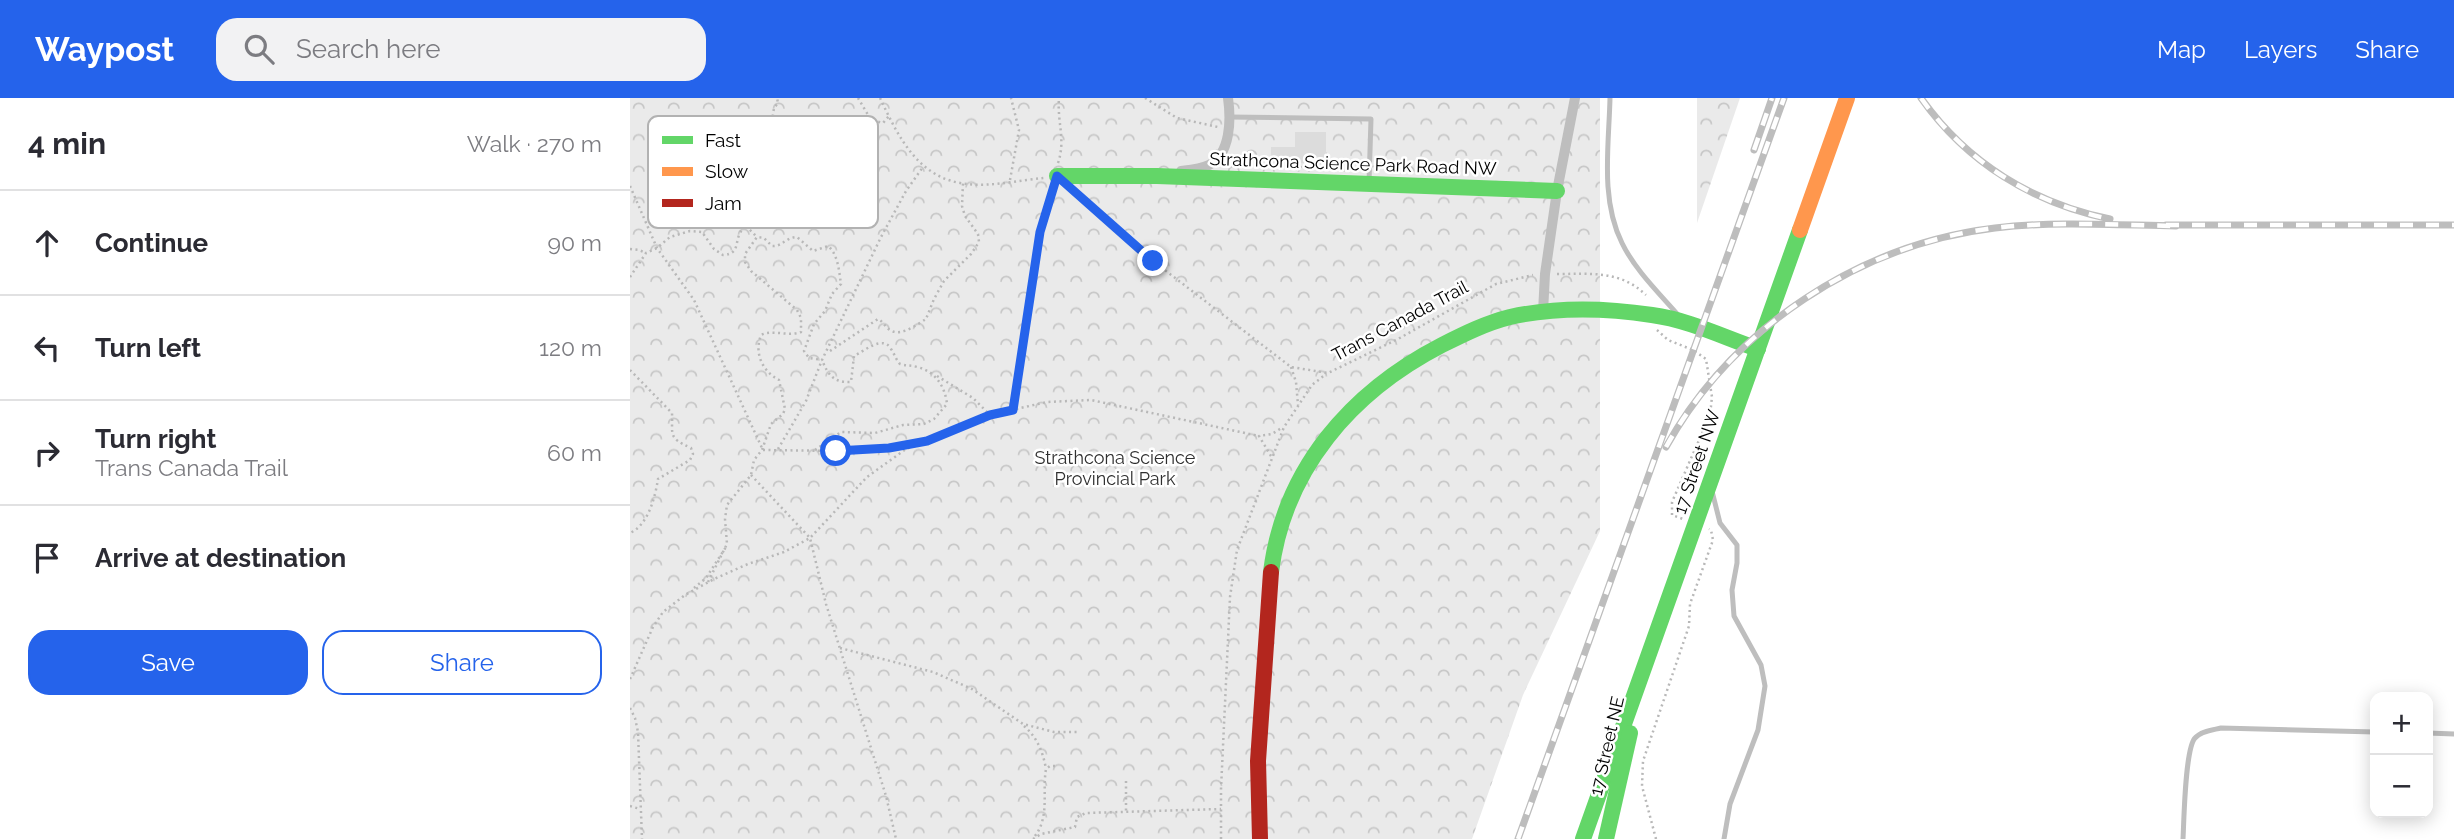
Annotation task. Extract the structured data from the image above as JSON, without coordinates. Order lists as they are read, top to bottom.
{
  "streets": {
    "street": ["Strathcona Science Park Road NW", "17 Street NW", "17 Street NE"],
    "path": ["Trans Canada Trail"]
  },
  "crossings": [
    ["Strathcona Science Park Road NW", "Trans Canada Trail"],
    ["17 Street NW", "17 Street NE"]
  ],
  "parks": ["Strathcona Science Provincial Park"],
  "legend": ["Fast", "Slow", "Jam"],
  "page": {
    "header": "Waypost",
    "search": "Search here",
    "nav": ["Map", "Layers", "Share"],
    "heading": ["4 min", "Walk · 270 m"],
    "list": [
      ["Continue", "90 m"],
      ["Turn left", "120 m"],
      ["Turn right", "Trans Canada Trail", "60 m"],
      "Arrive at destination"
    ],
    "buttons": ["Save", "Share"],
    "map_buttons": ["+", "−"]
  }
}
